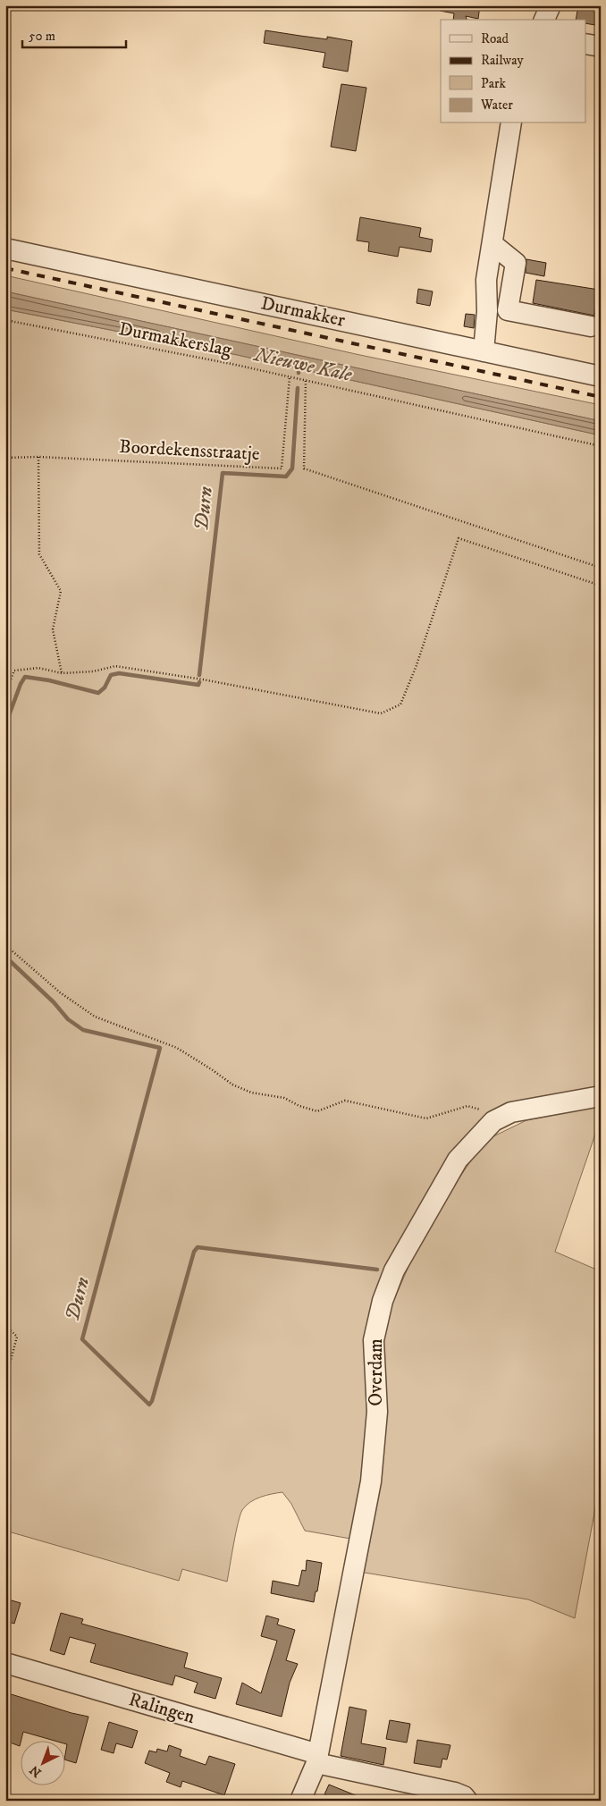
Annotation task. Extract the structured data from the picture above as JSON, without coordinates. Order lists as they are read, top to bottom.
{
  "streets": {
    "street": ["Durmakker", "Overdam", "Ralingen"],
    "path": ["Durmakkerslag", "Boordekensstraatje"]
  },
  "crossings": [
    ["Durmakkerslag", "Boordekensstraatje"],
    ["Overdam", "Ralingen"]
  ],
  "water": ["Nieuwe Kale", "Durn"],
  "legend": [
    "Road",
    "Railway",
    "Park",
    "Water"
  ],
  "scale_bar": "50 m",
  "north": "bottom left"
}
